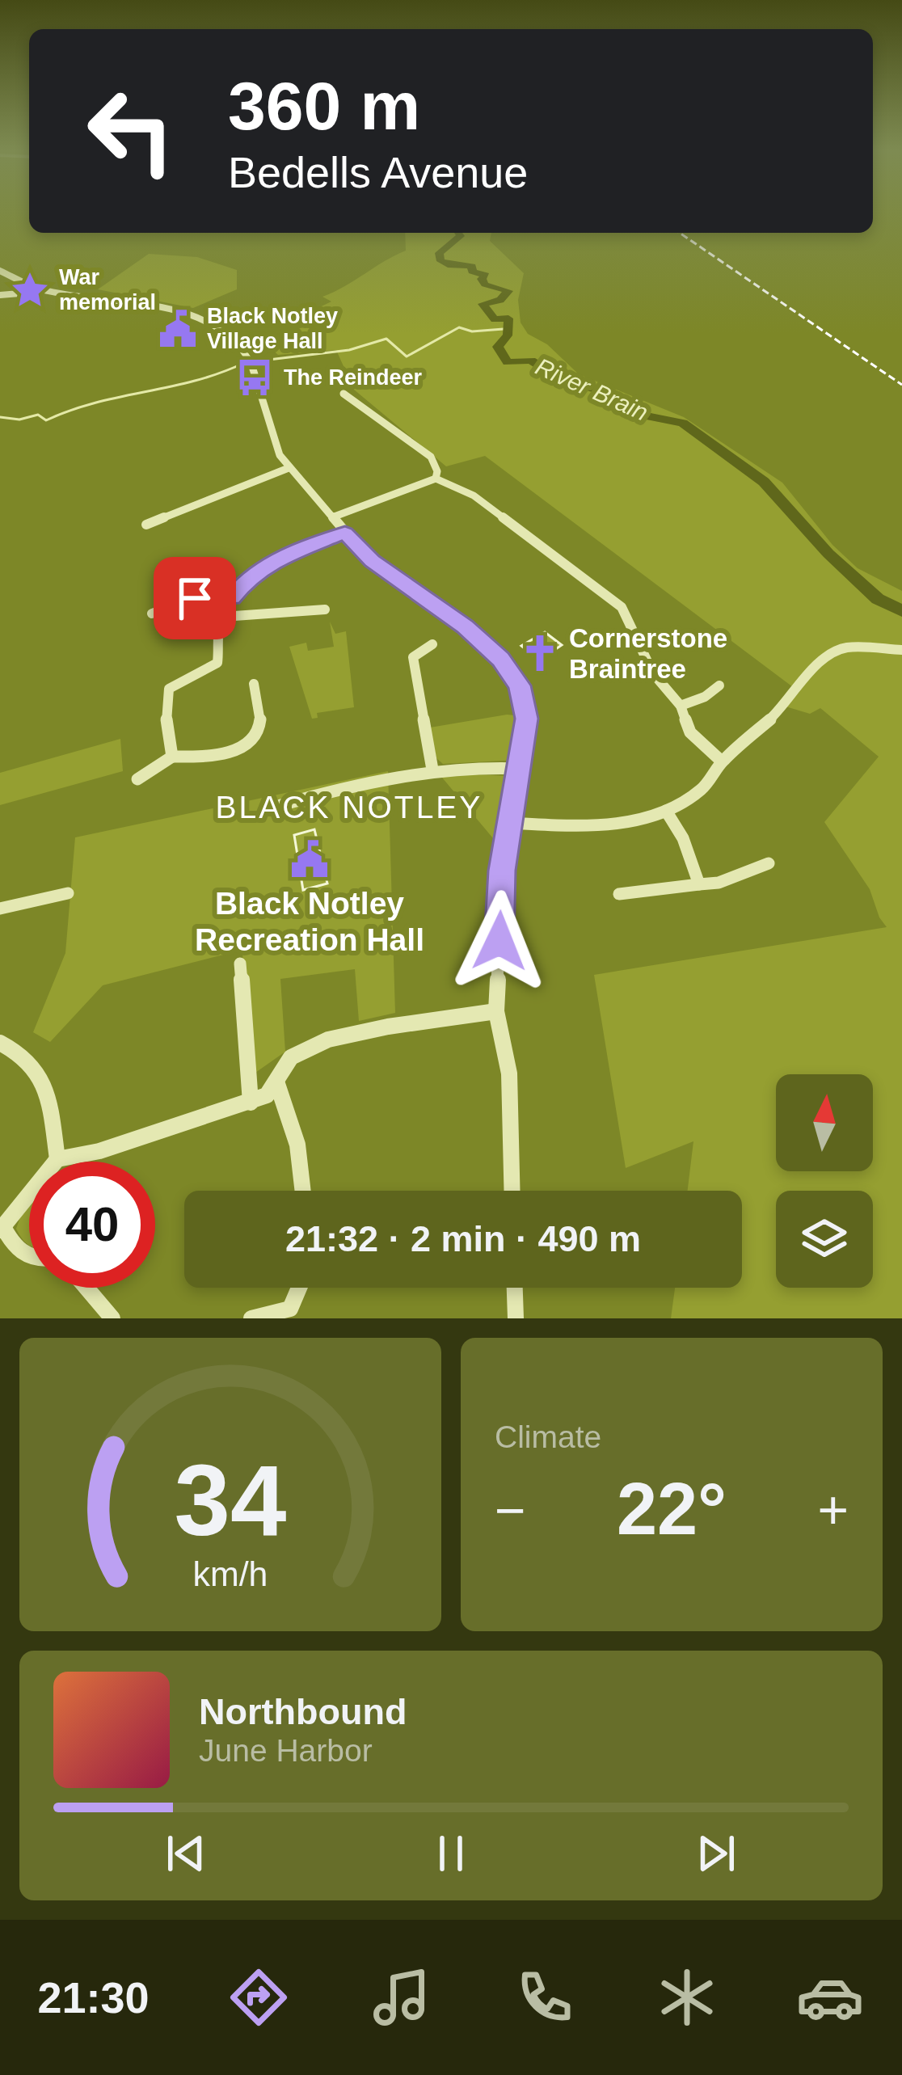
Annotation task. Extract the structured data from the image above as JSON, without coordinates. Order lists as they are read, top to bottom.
{
  "districts": ["BLACK NOTLEY"],
  "water": ["River Brain"],
  "places": {
    "place": ["War memorial"],
    "public building": ["Black Notley Village Hall", "Black Notley Recreation Hall"],
    "bus stop": ["The Reindeer"],
    "church": ["Cornerstone Braintree"]
  },
  "north": "top",
  "page": {
    "turn": ["360 m", "Bedells Avenue"],
    "limit": "40",
    "trip": "21:32 · 2 min · 490 m",
    "tile": "Climate",
    "heat": ["−", "22°", "+"],
    "song": ["Northbound", "June Harbor"],
    "tabs": "21:30",
    "gauge": ["34", "km/h"]
  }
}
